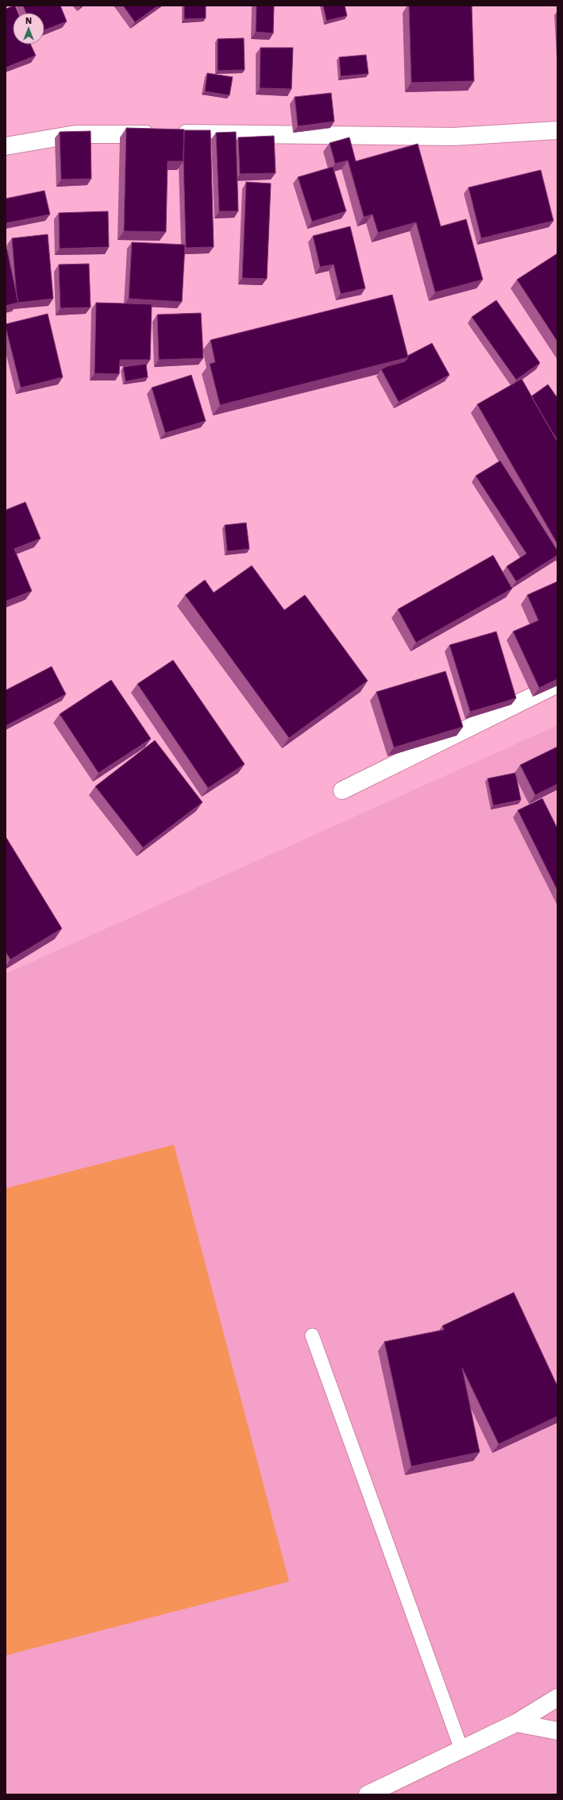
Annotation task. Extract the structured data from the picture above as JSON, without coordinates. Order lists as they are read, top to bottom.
{
  "north": "top"
}
